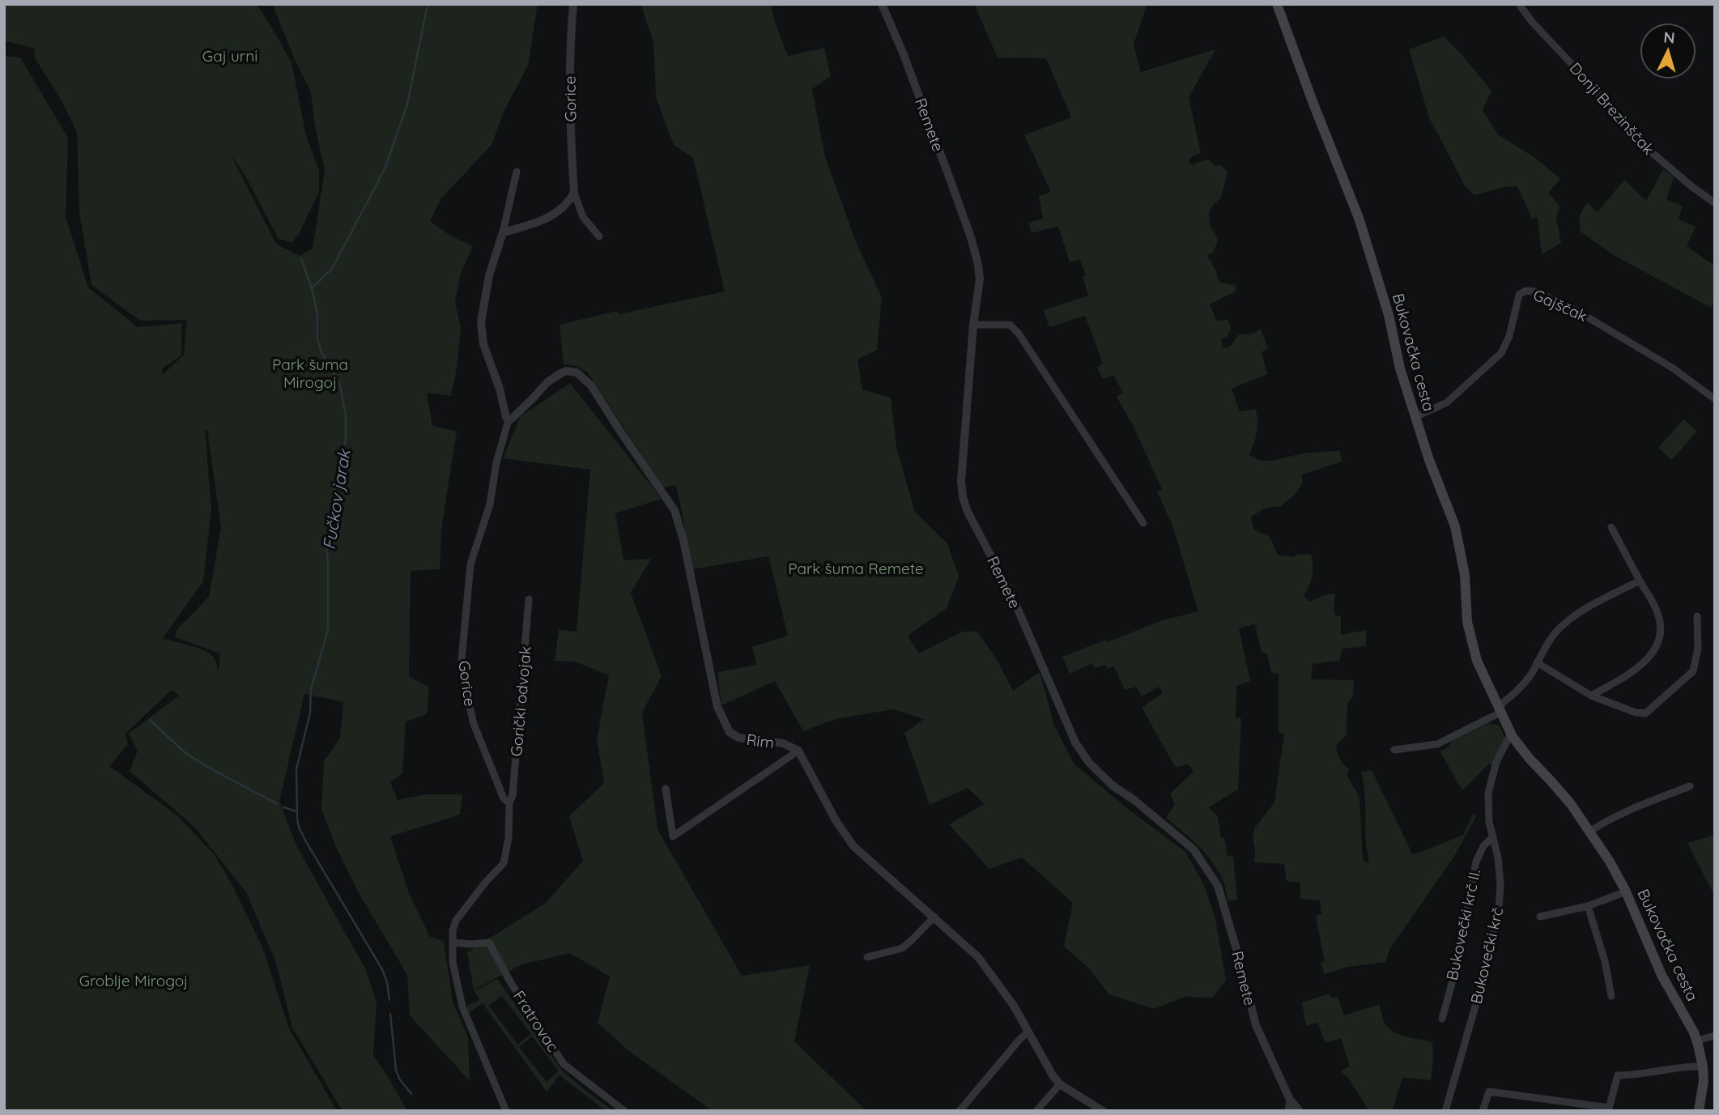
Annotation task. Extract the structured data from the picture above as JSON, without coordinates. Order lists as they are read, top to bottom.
{
  "streets": {
    "main road": ["Bukovačka cesta"],
    "street": [
      "Gorice",
      "Donji Brezinščak",
      "Remete",
      "Gajščak",
      "Gorički odvojak",
      "Rim",
      "Bukovečki krč II.",
      "Bukovečki krč",
      "Fratrovac"
    ]
  },
  "crossings": [
    ["Gorice", "Gorički odvojak"],
    ["Gorice", "Rim"],
    ["Gajščak", "Bukovačka cesta"],
    ["Bukovačka cesta", "Bukovečki krč"],
    ["Bukovečki krč II.", "Bukovečki krč"]
  ],
  "water": ["Fučkov jarak"],
  "parks": [
    "Gaj urni",
    "Park šuma Mirogoj",
    "Park šuma Remete",
    "Groblje Mirogoj"
  ],
  "north": "top"
}
